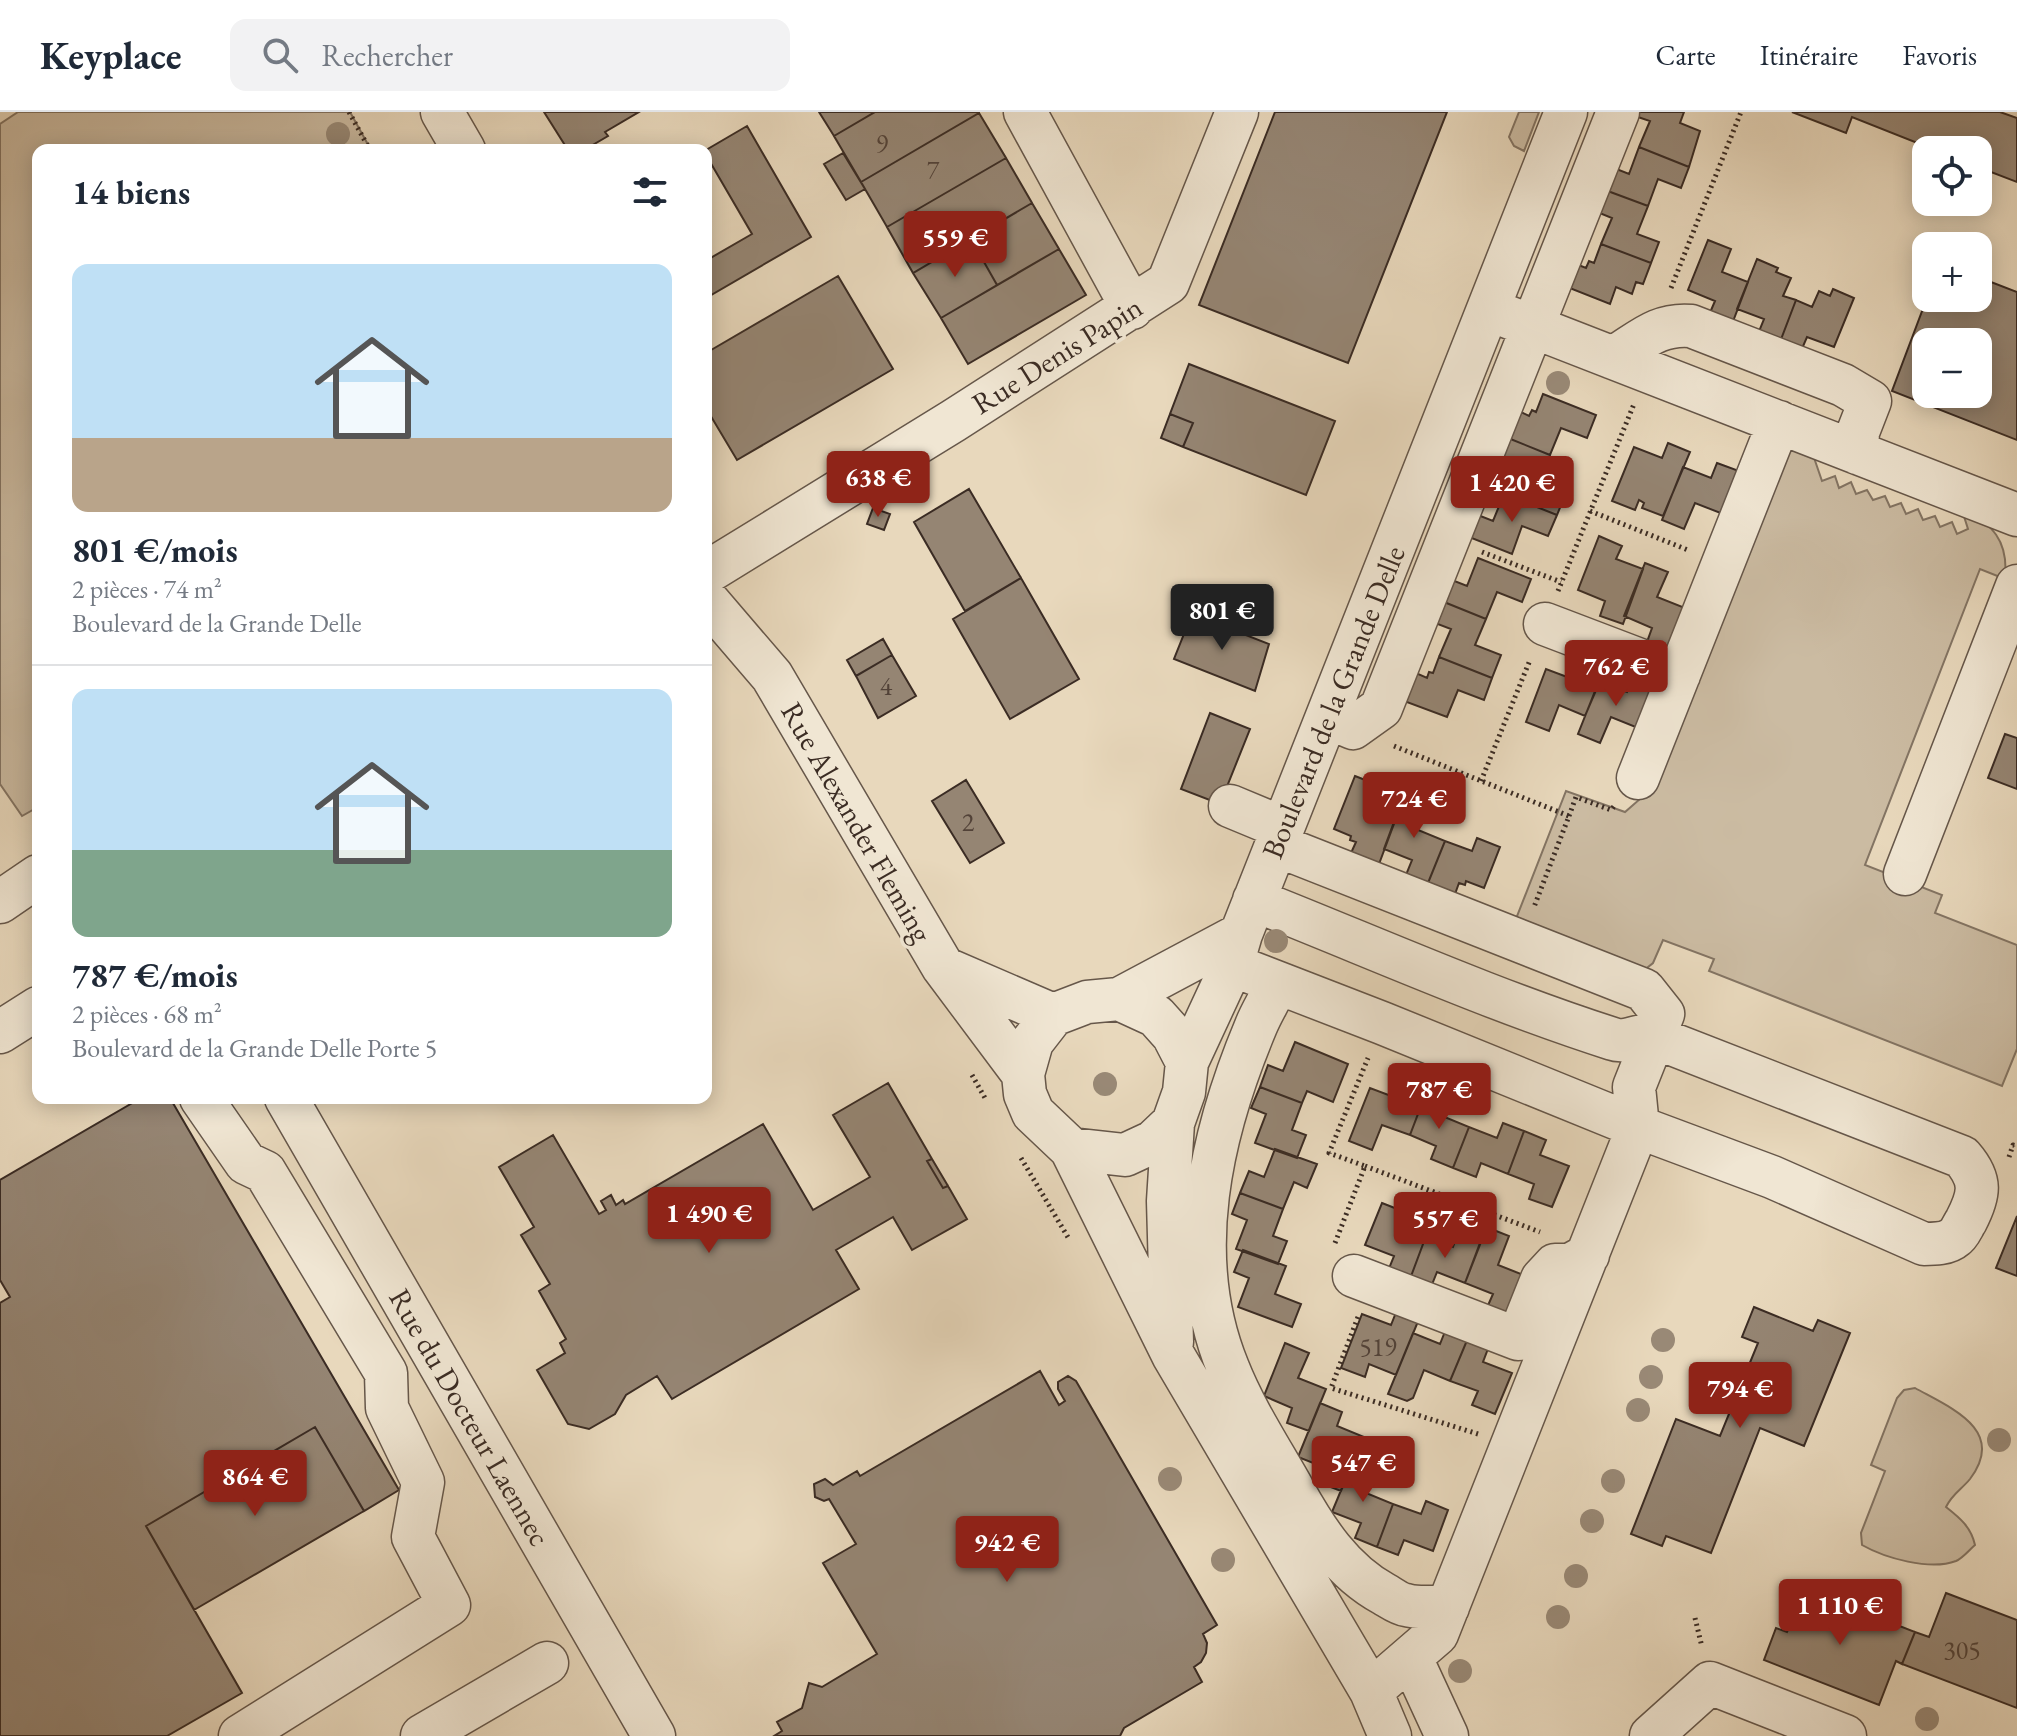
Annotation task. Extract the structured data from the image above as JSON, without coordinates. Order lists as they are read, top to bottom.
{
  "streets": {
    "street": [
      "Rue Denis Papin",
      "Boulevard de la Grande Delle",
      "Rue Alexander Fleming",
      "Rue du Docteur Laennec"
    ]
  },
  "crossings": [
    ["Boulevard de la Grande Delle", "Rue Alexander Fleming"]
  ],
  "house_numbers": [
    "9",
    "7",
    "4",
    "2",
    "519",
    "305"
  ],
  "page": {
    "header": "Keyplace",
    "search": "Rechercher",
    "nav": ["Carte", "Itinéraire", "Favoris"],
    "map_buttons": ["+", "−"],
    "heading": "14 biens",
    "price": [
      "559 €",
      "638 €",
      "1 420 €",
      "801 €",
      "762 €",
      "724 €",
      "787 €",
      "1 490 €",
      "557 €",
      "794 €",
      "547 €",
      "864 €",
      "942 €",
      "1 110 €"
    ],
    "list": [
      {
        "name": "801 €/mois",
        "note": "2 pièces · 74 m² · Boulevard de la Grande Delle"
      },
      {
        "name": "787 €/mois",
        "note": "2 pièces · 68 m² · Boulevard de la Grande Delle Porte 5"
      }
    ]
  }
}
